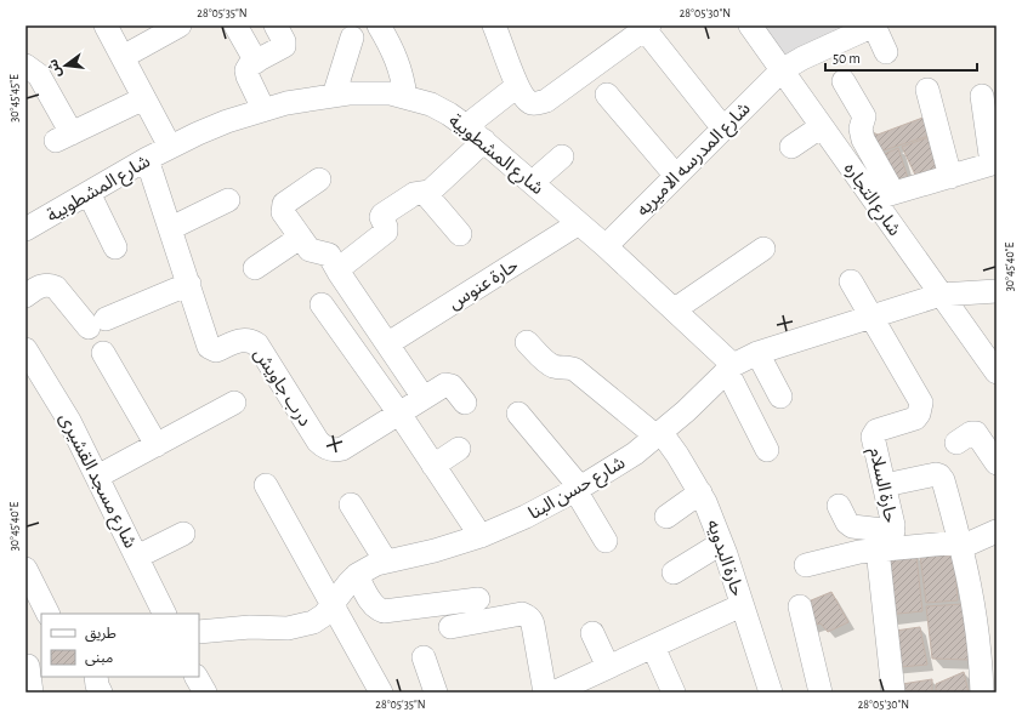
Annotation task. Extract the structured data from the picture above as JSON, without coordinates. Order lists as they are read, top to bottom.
{
  "streets": {
    "street": [
      "شارع المشطوبية",
      "شارع المدرسه الاميريه",
      "شارع التجاره",
      "حارة عنوس",
      "درب جاويش",
      "شارع مسجد القشيرى",
      "حارة السلام",
      "شارع حسن البنا",
      "حارة البدويه"
    ]
  },
  "crossings": [
    ["شارع المشطوبية", "شارع المدرسه الاميريه"],
    ["شارع المشطوبية", "حارة عنوس"],
    ["شارع المشطوبية", "درب جاويش"],
    ["شارع المشطوبية", "شارع حسن البنا"],
    ["شارع المدرسه الاميريه", "شارع التجاره"],
    ["شارع التجاره", "شارع حسن البنا"],
    ["حارة السلام", "شارع حسن البنا"],
    ["شارع حسن البنا", "حارة البدويه"]
  ],
  "legend": ["طريق", "مبنى"],
  "scale_bar": "50 m",
  "north": "left",
  "coordinates": [
    "28°05'35\"N",
    "28°05'30\"N",
    "30°45'45\"E",
    "30°45'40\"E"
  ]
}
